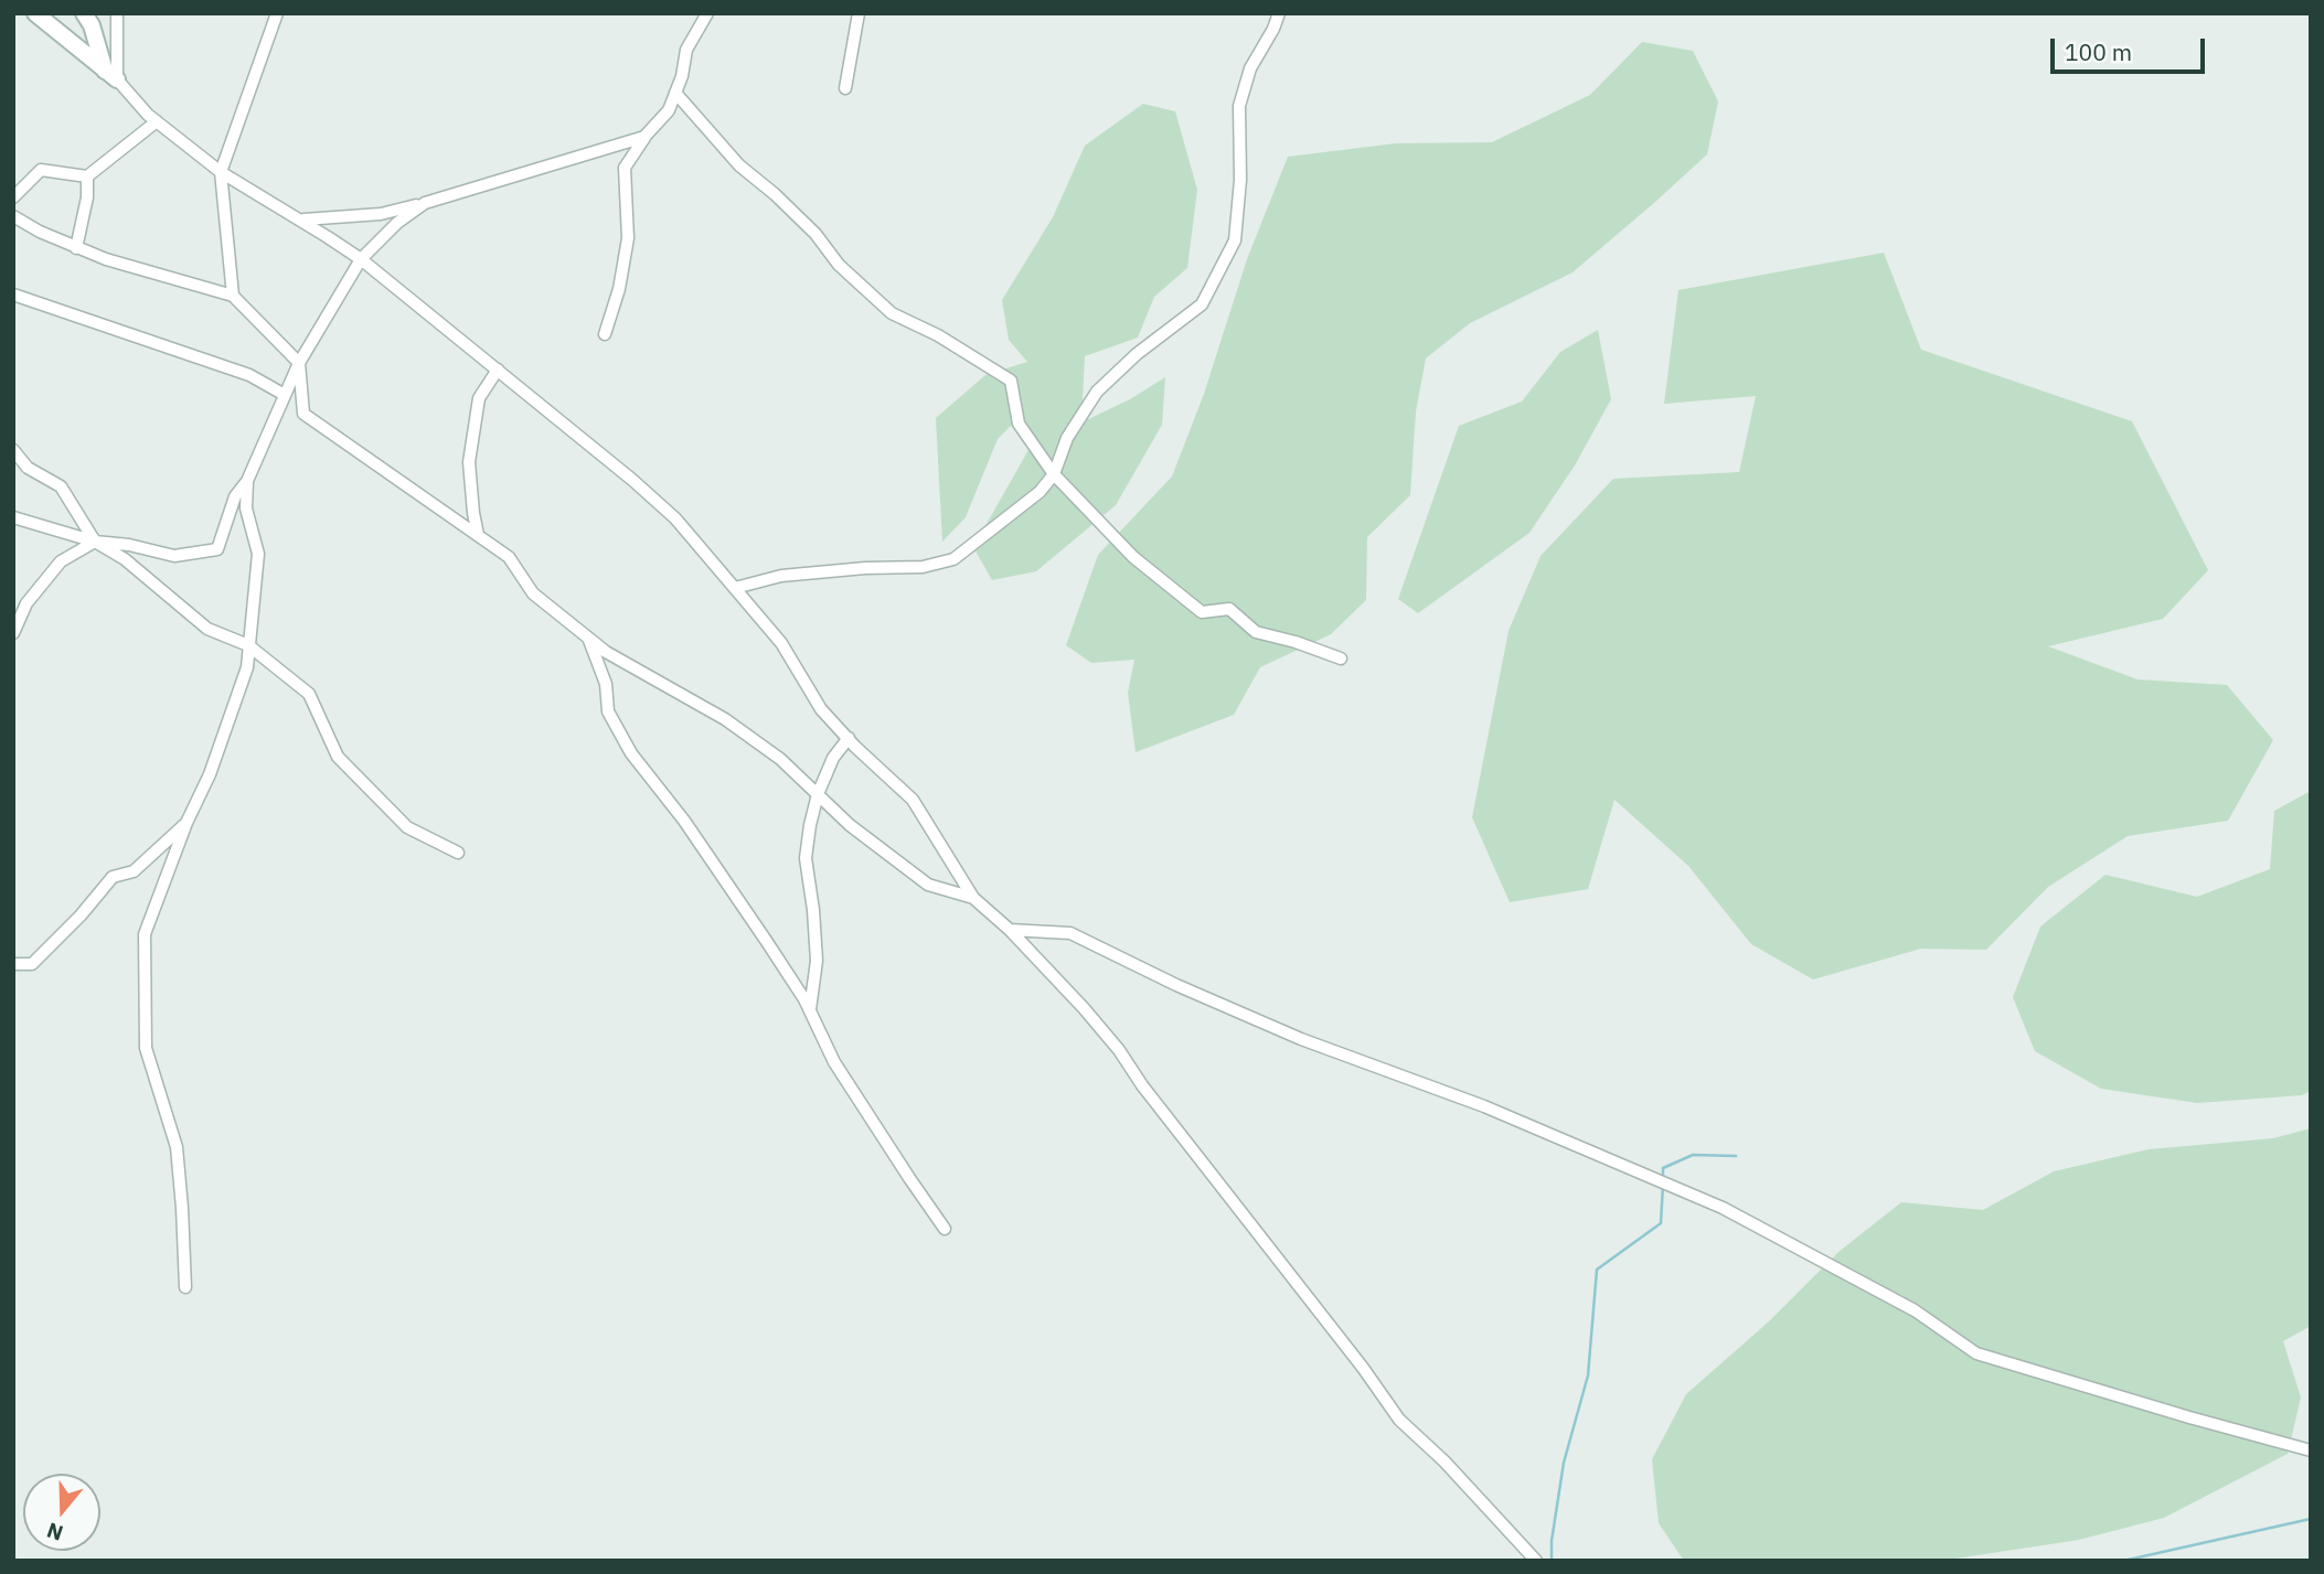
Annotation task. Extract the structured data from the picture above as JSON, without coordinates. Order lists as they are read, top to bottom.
{
  "scale_bar": "100 m",
  "north": "bottom"
}
